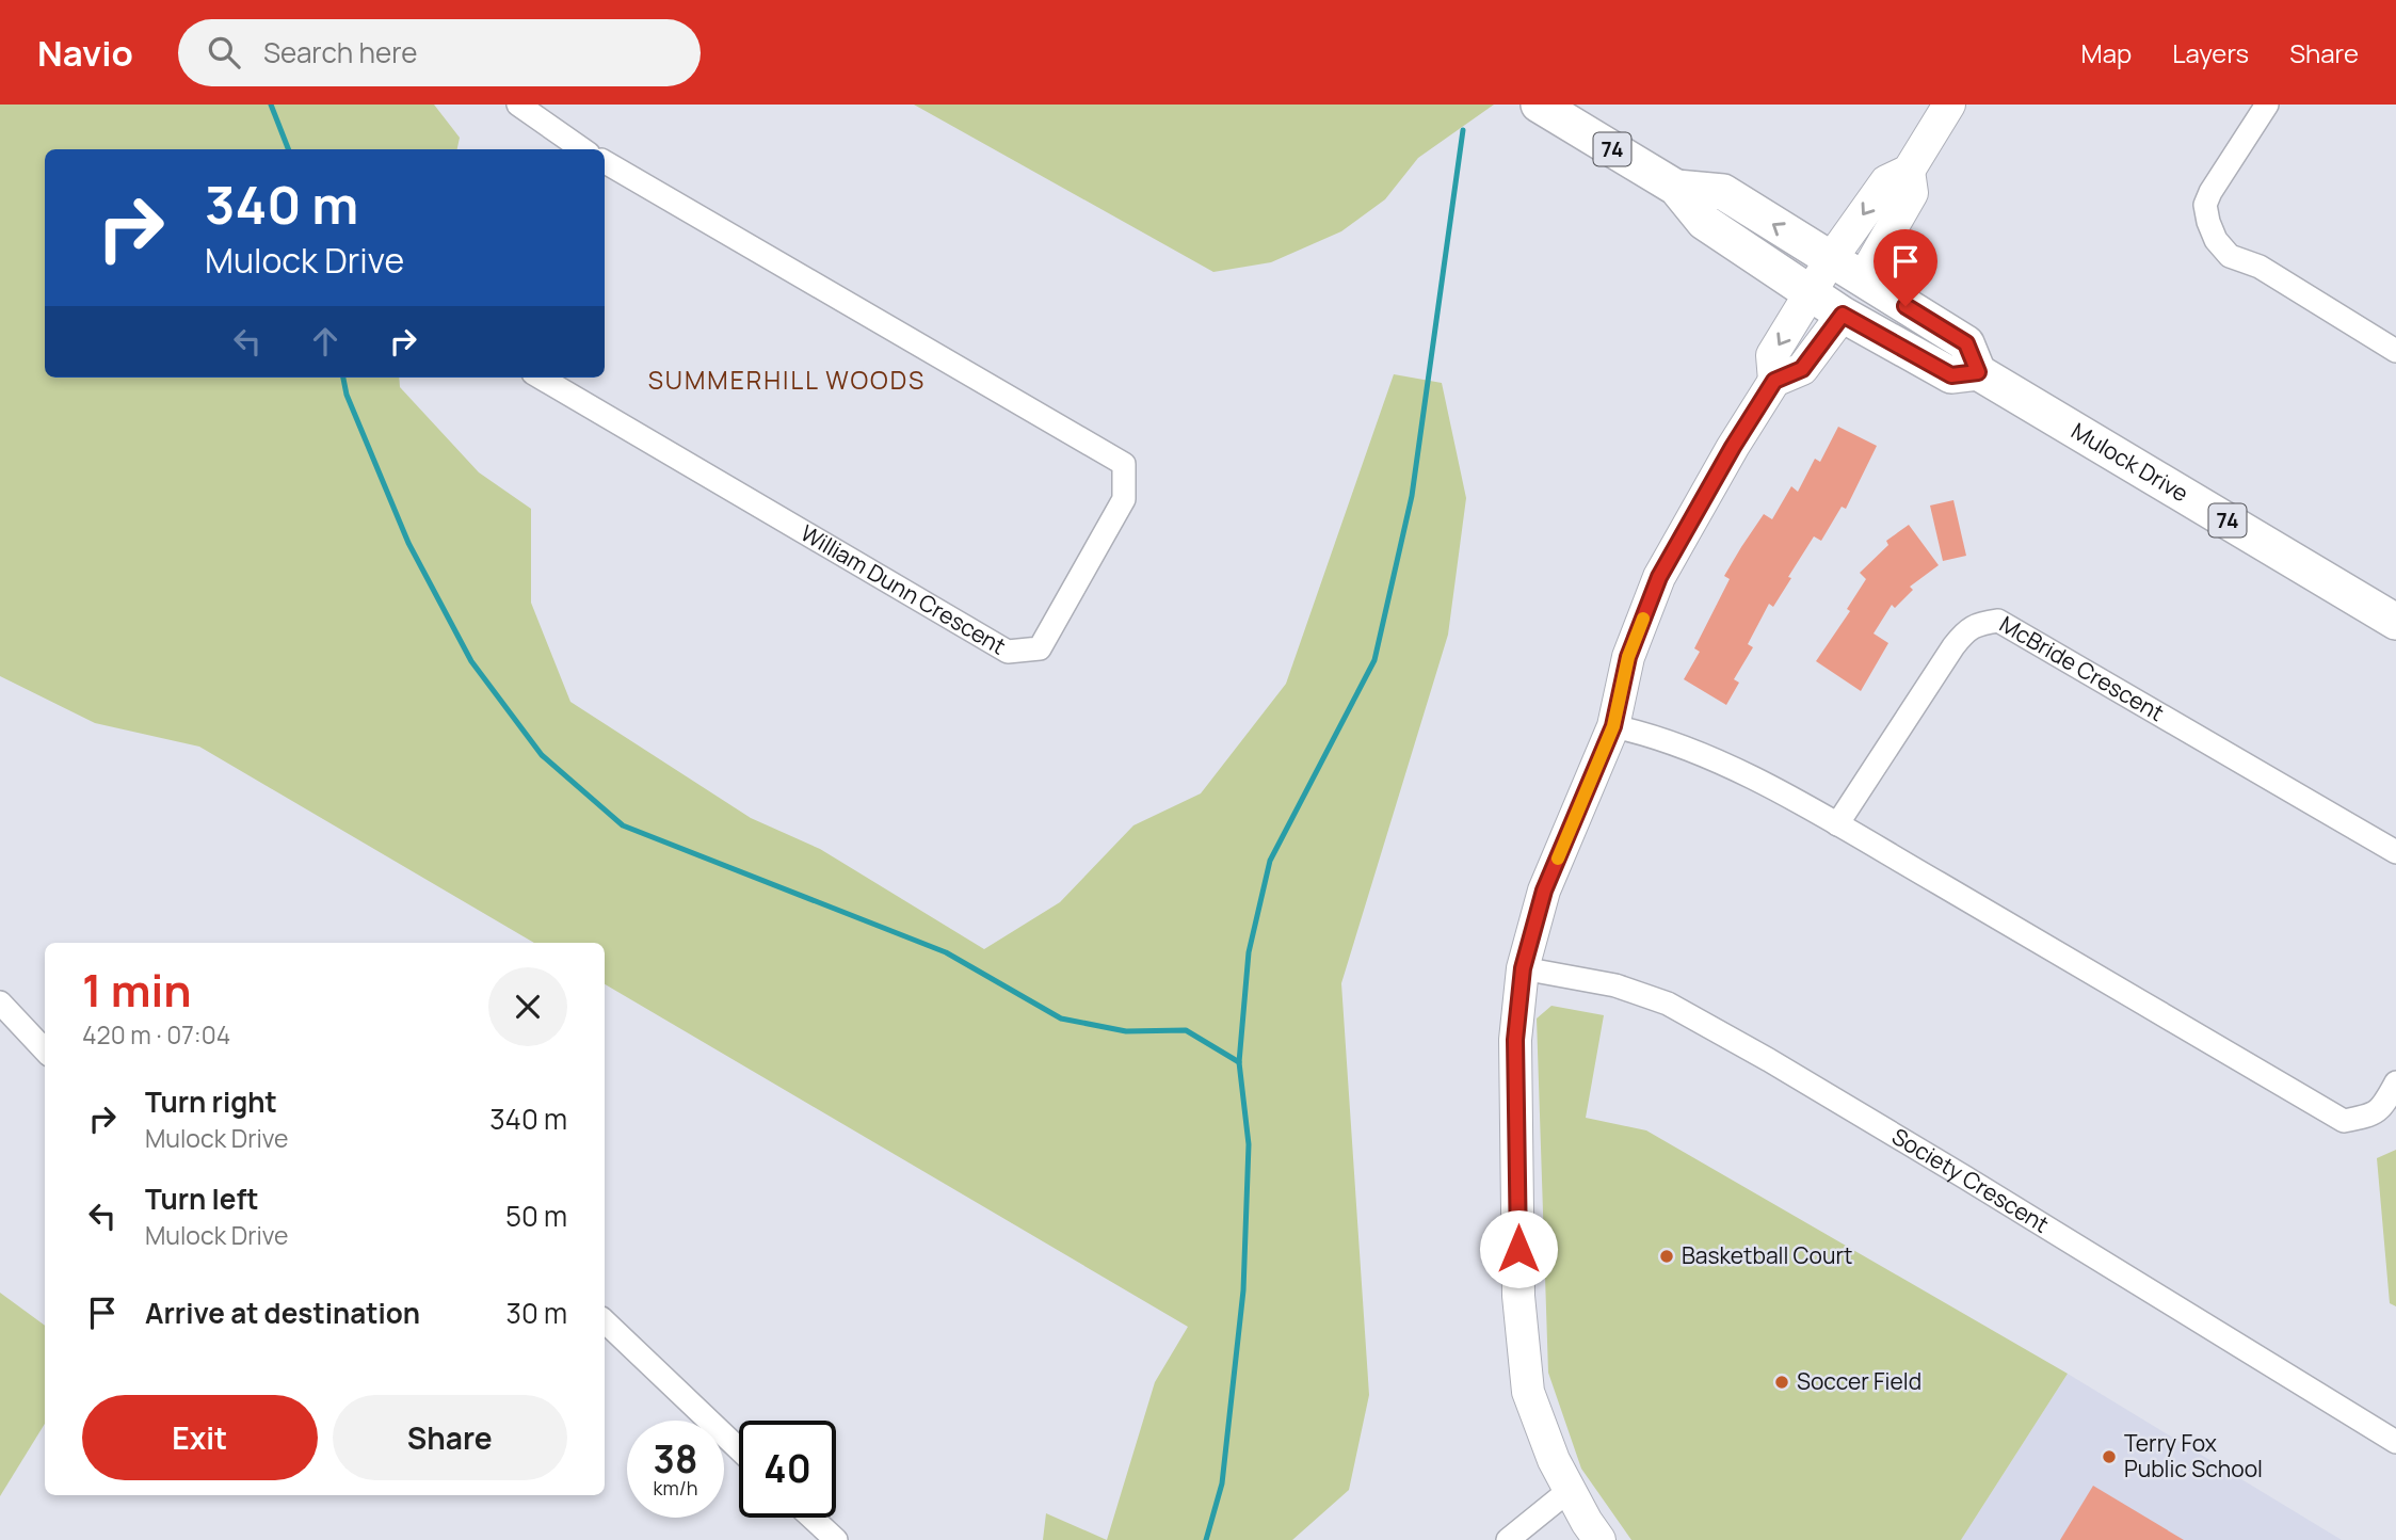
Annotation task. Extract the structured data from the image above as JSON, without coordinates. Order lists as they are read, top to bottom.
{
  "streets": {
    "main road": ["74", "Mulock Drive"],
    "street": ["William Dunn Crescent", "McBride Crescent", "Society Crescent"]
  },
  "districts": ["SUMMERHILL WOODS"],
  "places": ["Basketball Court", "Soccer Field", "Terry Fox Public School"],
  "page": {
    "header": "Navio",
    "search": "Search here",
    "nav": ["Map", "Layers", "Share"],
    "turn": ["340 m", "Mulock Drive"],
    "heading": ["1 min", "420 m · 07:04"],
    "list": [
      {
        "name": "Turn right",
        "note": "Mulock Drive",
        "value": "340 m"
      },
      {
        "name": "Turn left",
        "note": "Mulock Drive",
        "value": "50 m"
      },
      {
        "name": "Arrive at destination",
        "value": "30 m"
      }
    ],
    "buttons": ["Exit", "Share"],
    "speed": "38 km/h",
    "limit": "40"
  }
}
